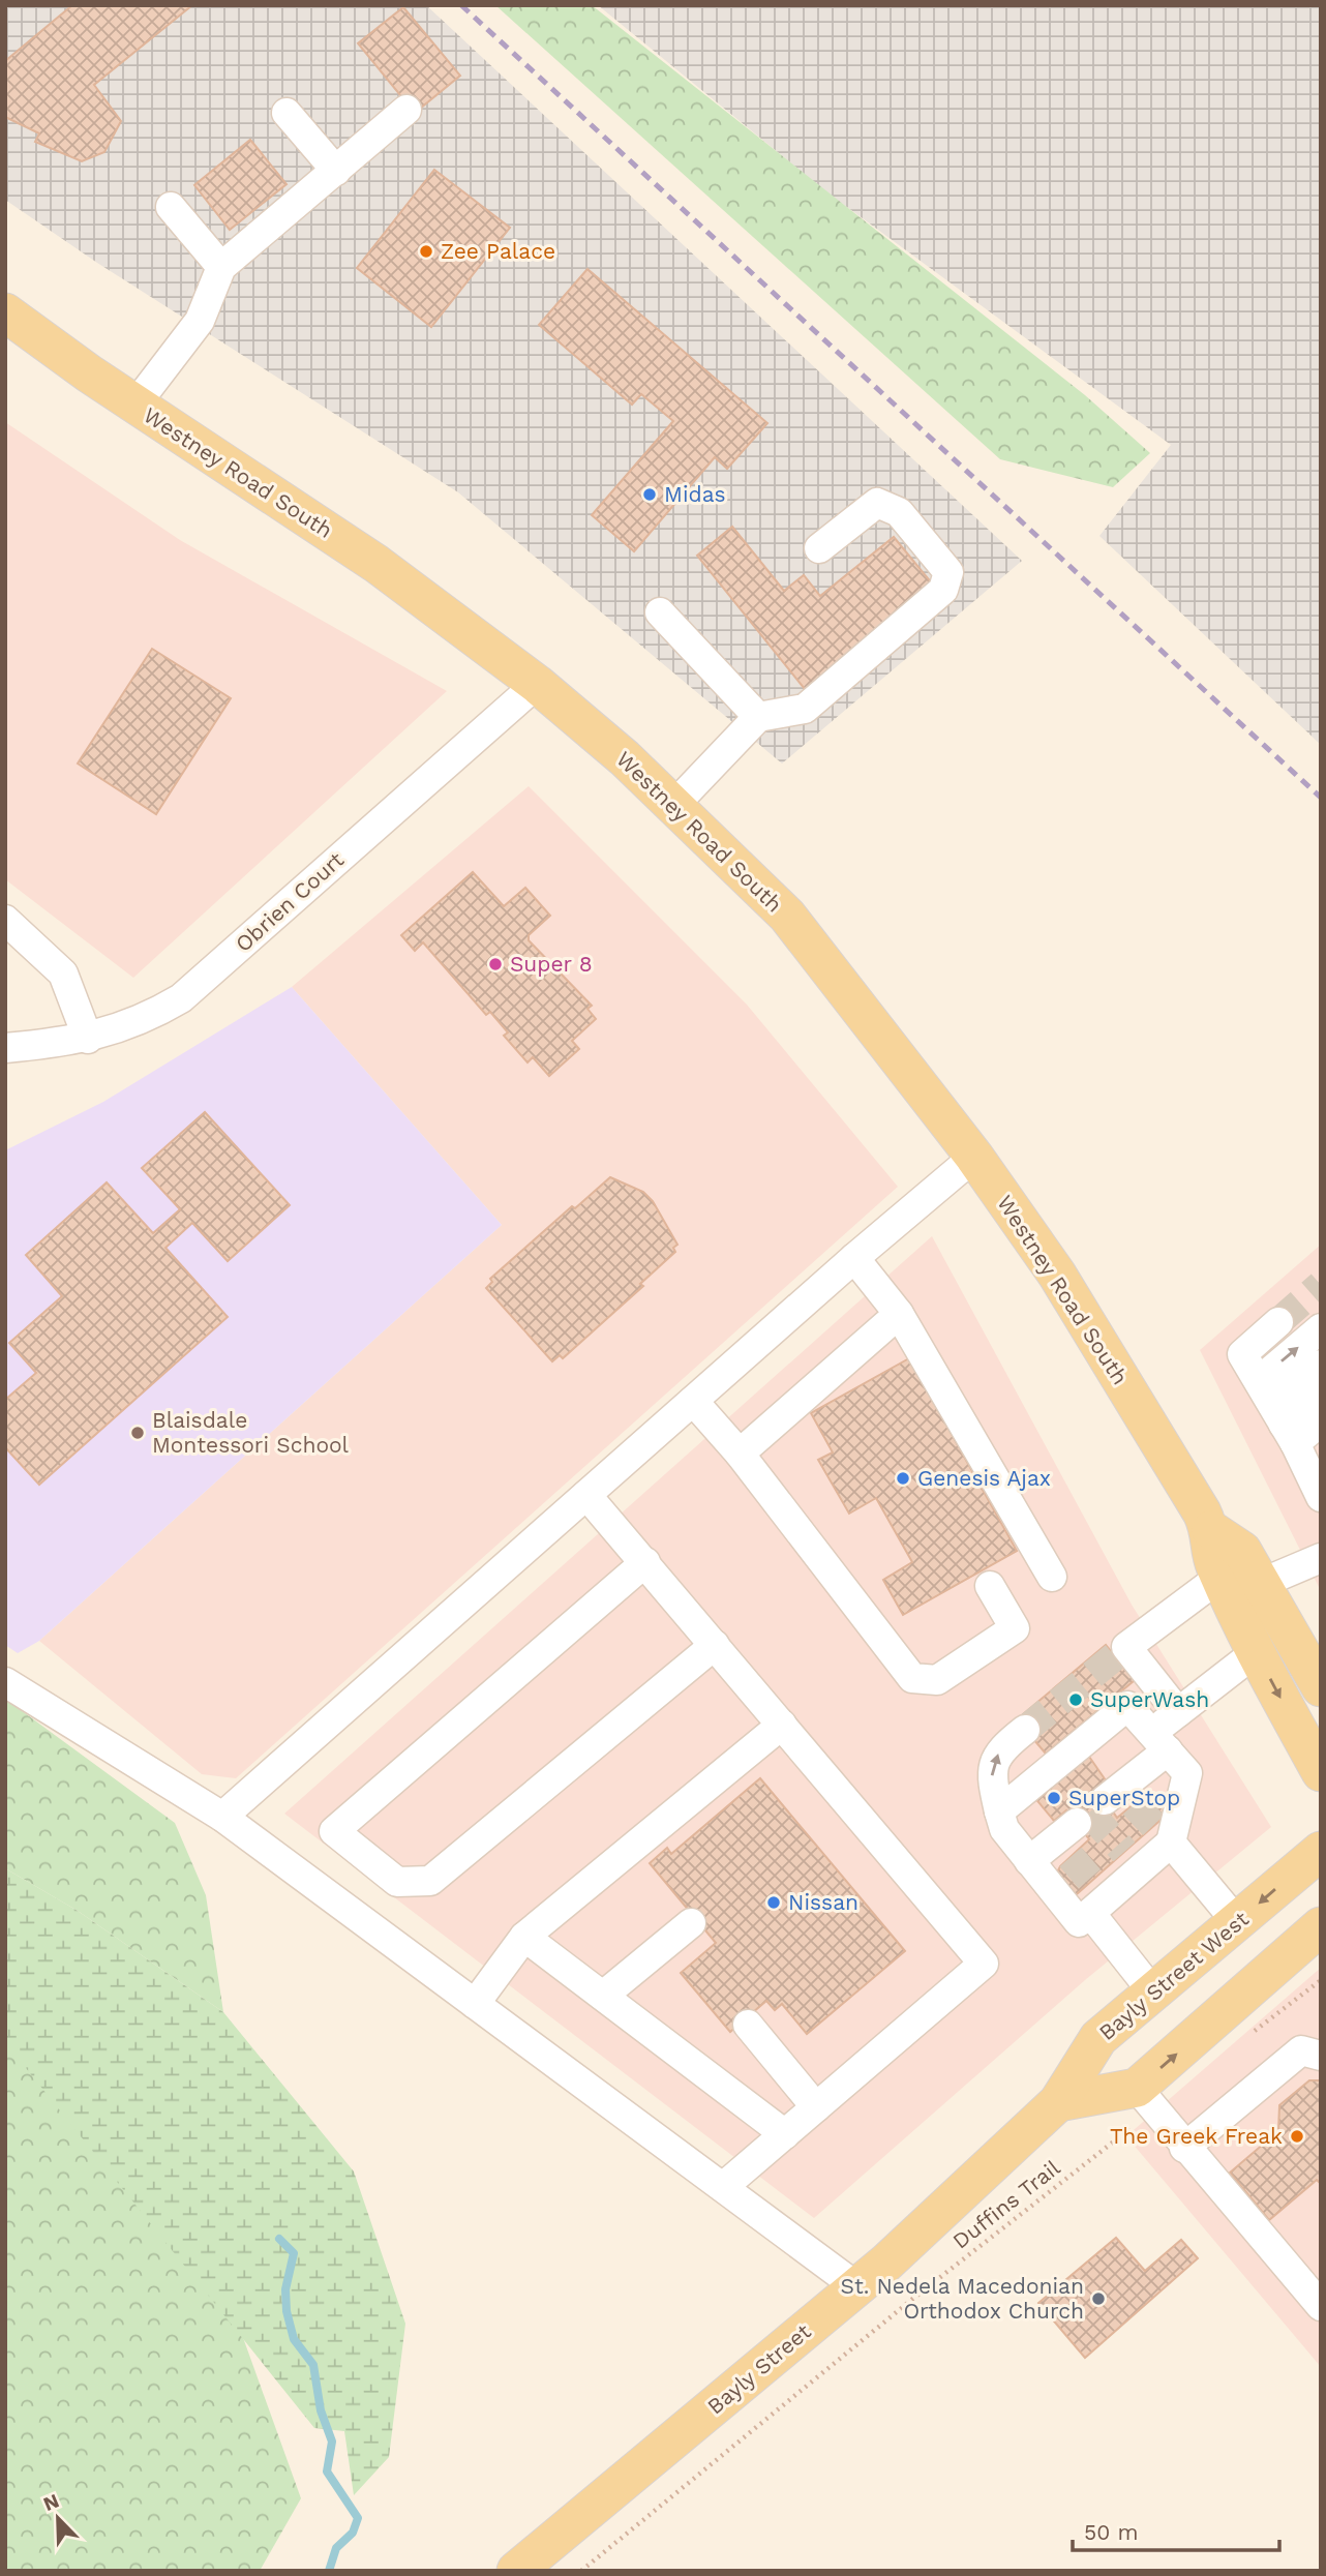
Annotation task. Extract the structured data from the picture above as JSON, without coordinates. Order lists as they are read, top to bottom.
{
  "streets": {
    "main road": ["Westney Road South", "Bayly Street West", "Bayly Street"],
    "street": ["Obrien Court"],
    "path": ["Duffins Trail"]
  },
  "crossings": [
    ["Westney Road South", "Obrien Court"],
    ["Bayly Street West", "Bayly Street"]
  ],
  "places": [
    "Zee Palace",
    "Midas",
    "Super 8",
    "Blaisdale Montessori School",
    "Genesis Ajax",
    "SuperWash",
    "SuperStop",
    "Nissan",
    "The Greek Freak",
    "St. Nedela Macedonian Orthodox Church"
  ],
  "scale_bar": "50 m",
  "north": "top left"
}
